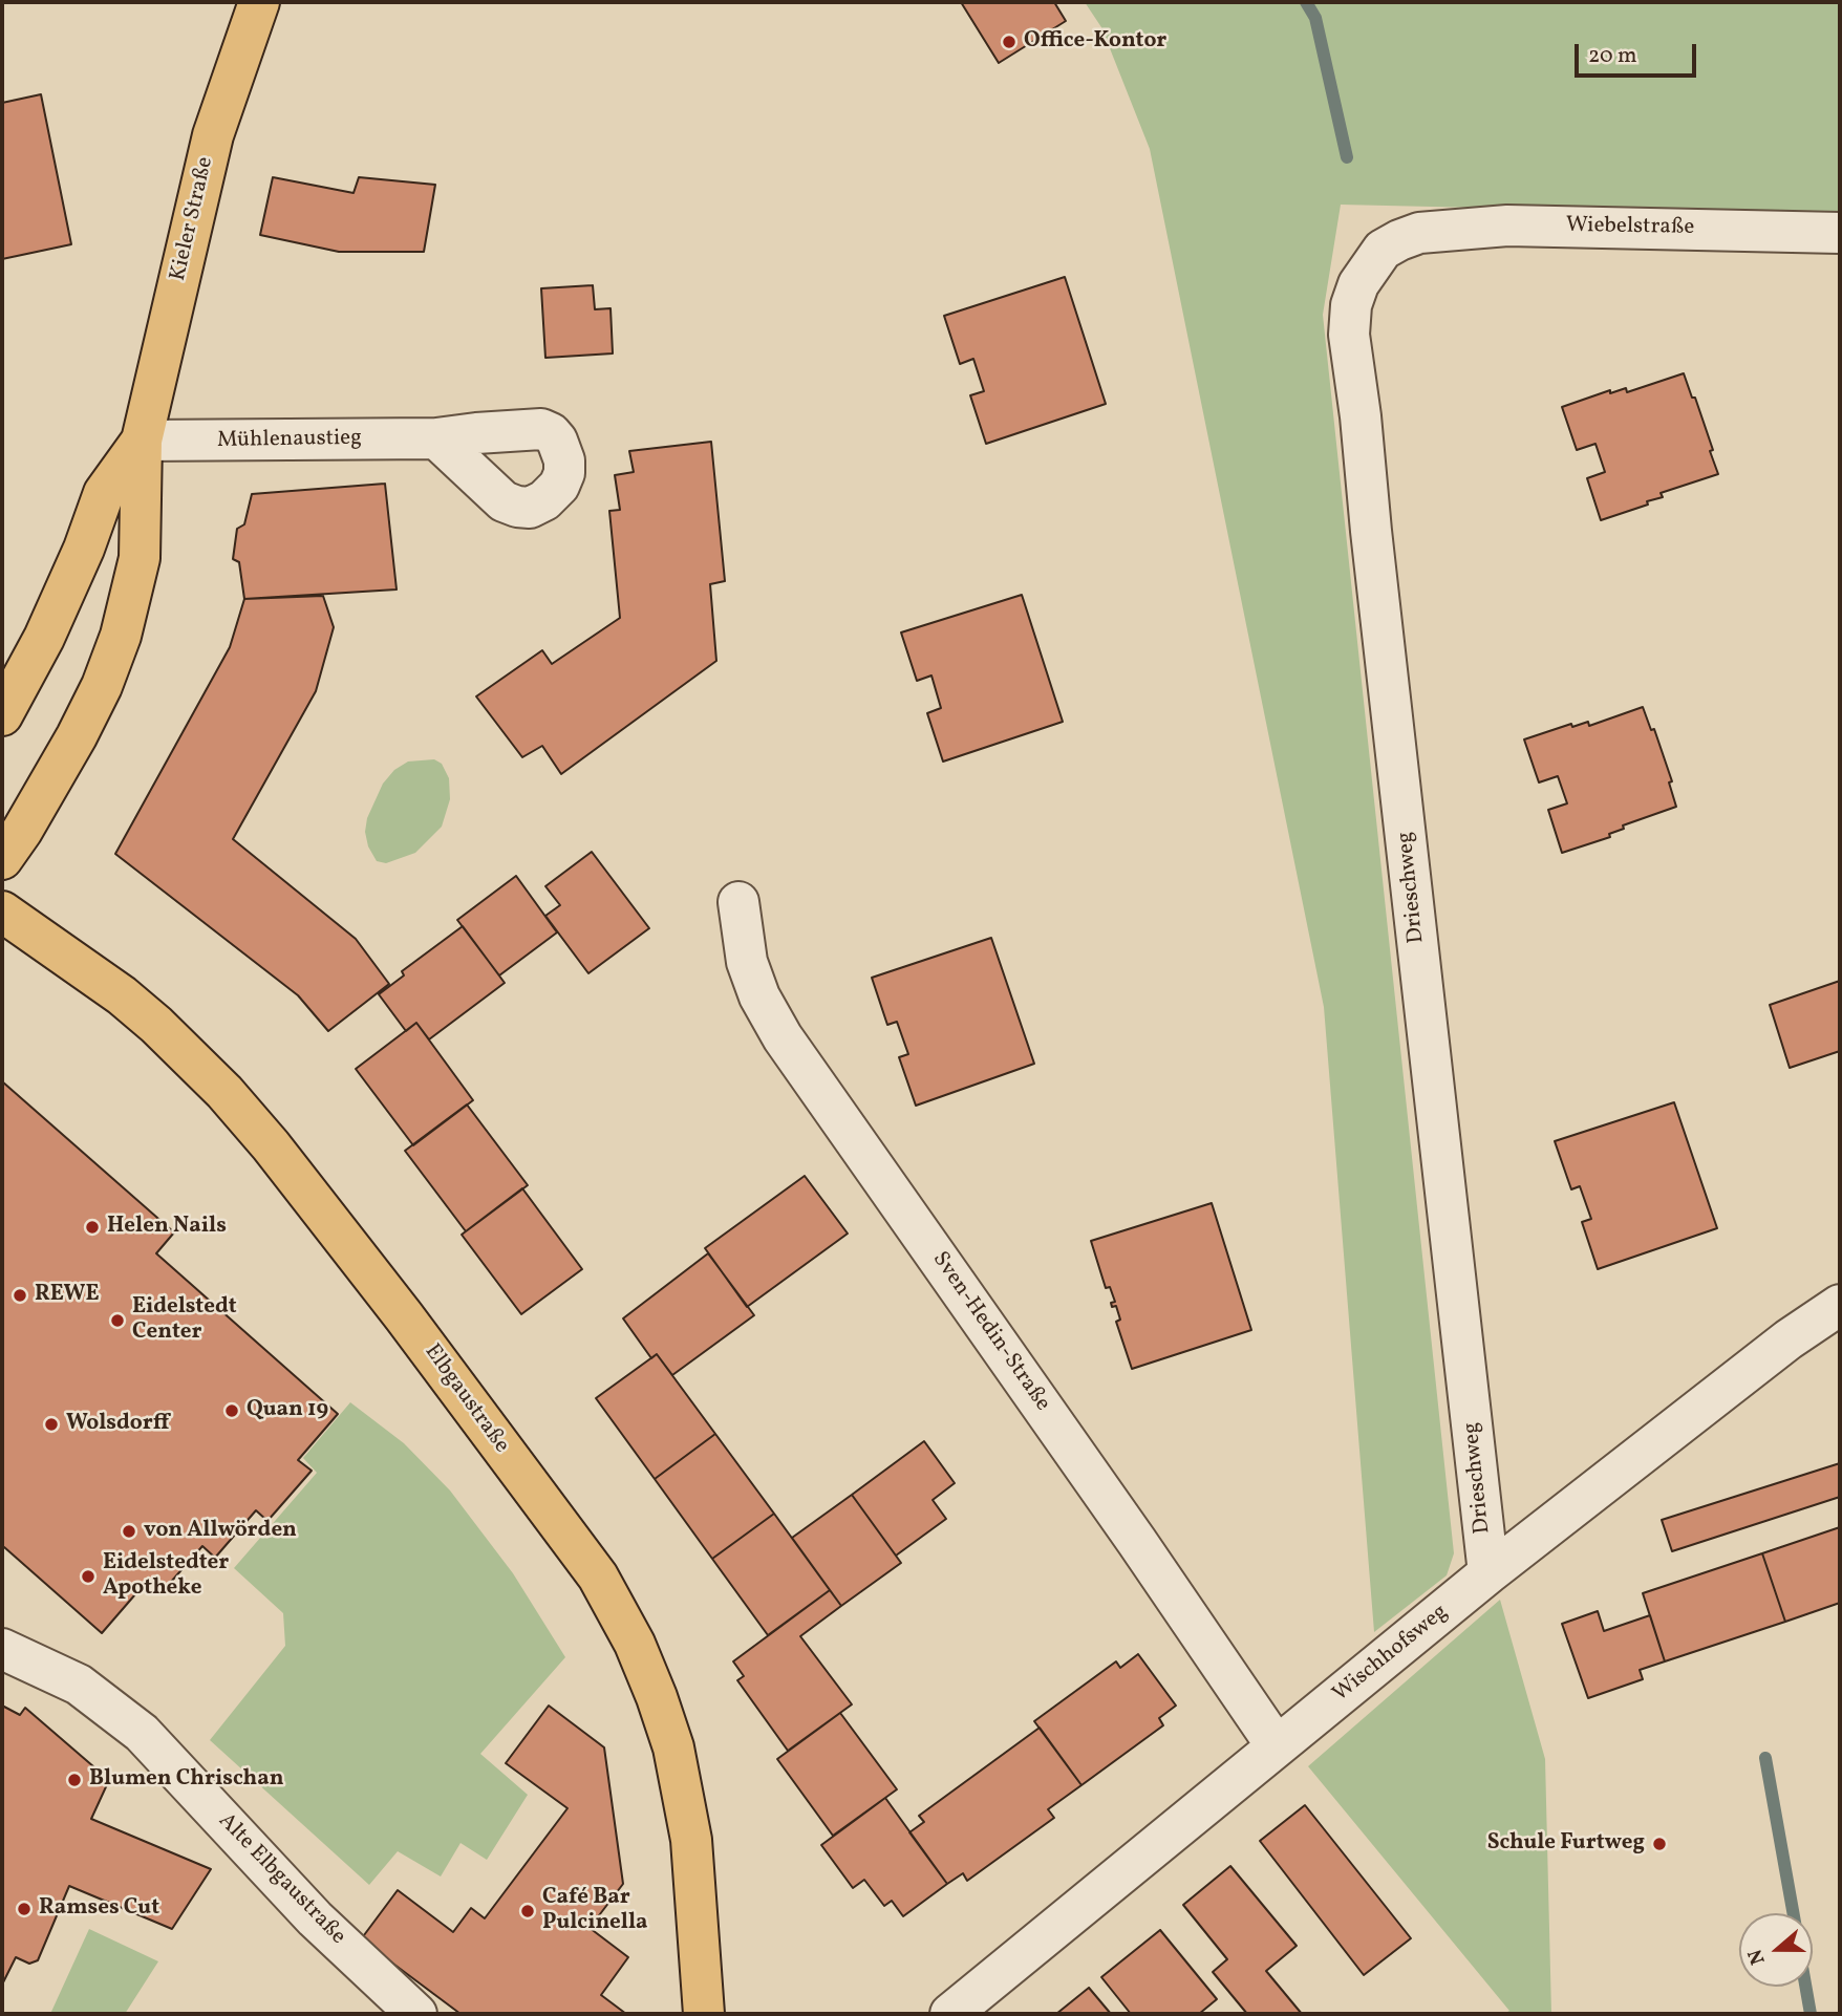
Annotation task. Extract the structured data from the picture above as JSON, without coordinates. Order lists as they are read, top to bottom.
{
  "streets": {
    "main road": ["Kieler Straße", "Elbgaustraße"],
    "street": [
      "Wiebelstraße",
      "Mühlenaustieg",
      "Drieschweg",
      "Sven-Hedin-Straße",
      "Wischhofsweg",
      "Alte Elbgaustraße"
    ]
  },
  "crossings": [
    ["Kieler Straße", "Mühlenaustieg"],
    ["Wiebelstraße", "Drieschweg"],
    ["Drieschweg", "Wischhofsweg"],
    ["Sven-Hedin-Straße", "Wischhofsweg"]
  ],
  "places": [
    "Office-Kontor",
    "Helen Nails",
    "REWE",
    "Eidelstedt Center",
    "Quan 19",
    "Wolsdorff",
    "von Allwörden",
    "Eidelstedter Apotheke",
    "Blumen Chrischan",
    "Schule Furtweg",
    "Ramses Cut",
    "Café Bar Pulcinella"
  ],
  "scale_bar": "20 m",
  "north": "left"
}
